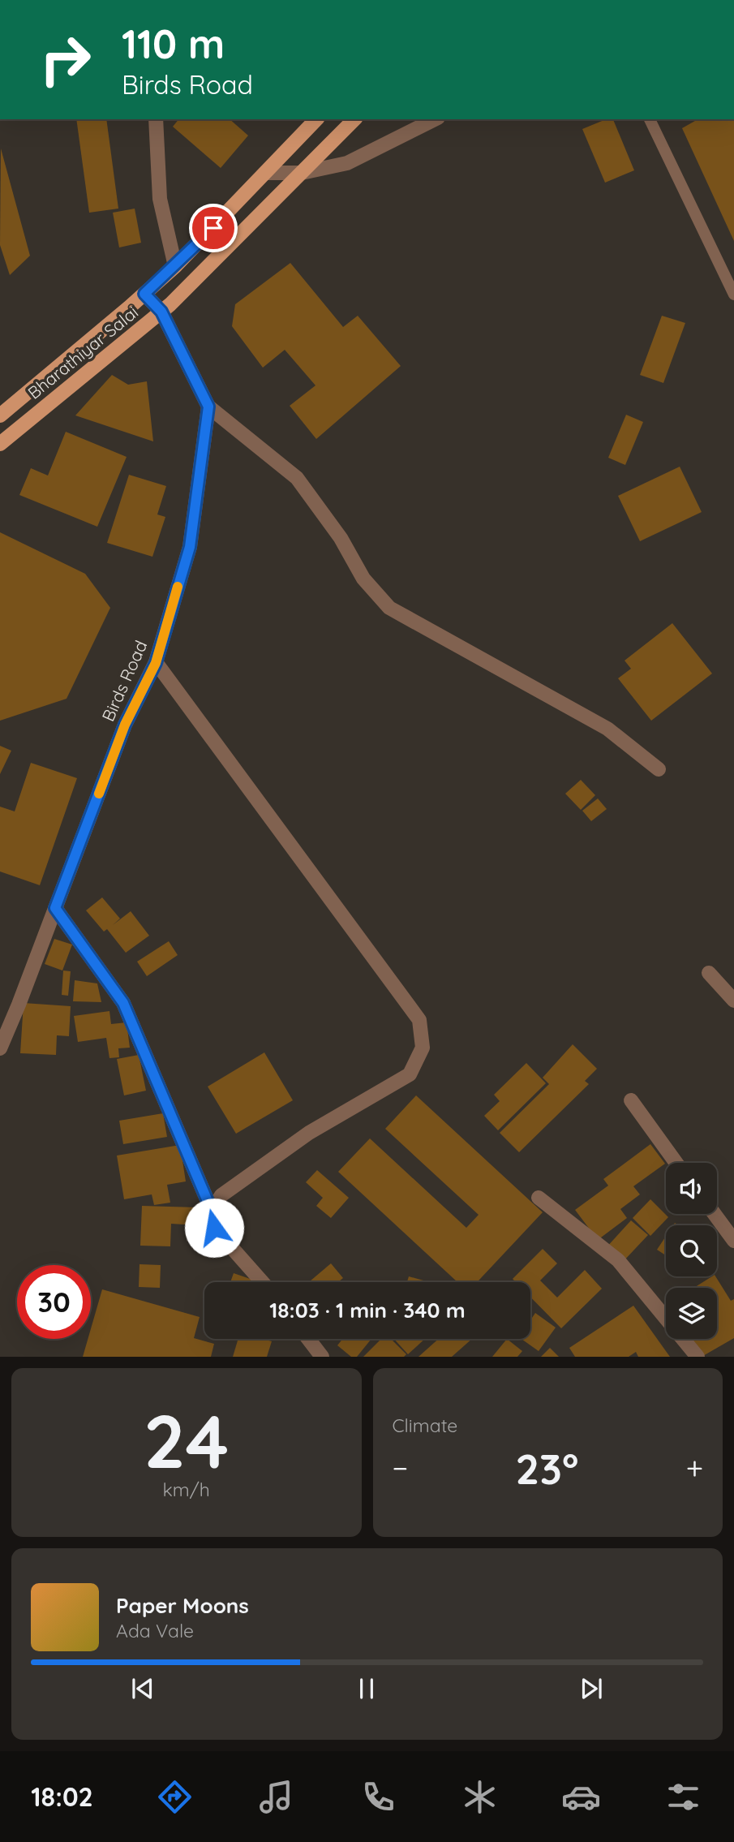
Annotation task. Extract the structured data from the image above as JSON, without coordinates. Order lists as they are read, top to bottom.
{
  "streets": {
    "main road": ["Bharathiyar Salai"],
    "street": ["Birds Road"]
  },
  "page": {
    "turn": ["110 m", "Birds Road"],
    "limit": "30",
    "trip": "18:03 · 1 min · 340 m",
    "tile": [
      ["24", "km/h"],
      "Climate"
    ],
    "heat": ["−", "23°", "+"],
    "song": ["Paper Moons", "Ada Vale"],
    "tabs": "18:02"
  }
}
